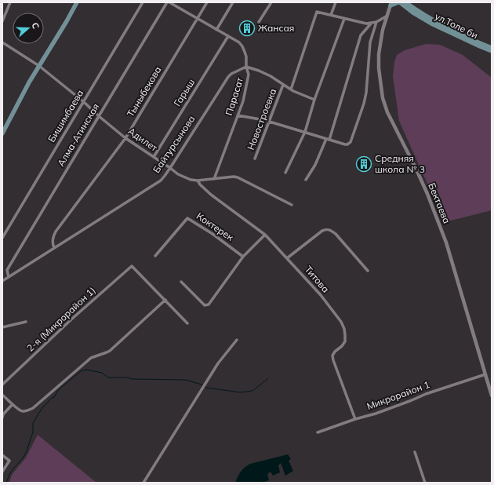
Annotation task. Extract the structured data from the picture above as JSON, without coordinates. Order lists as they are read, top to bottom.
{
  "streets": {
    "main road": ["ул.Толе би"],
    "street": [
      "Тыныбекова",
      "Гарыш",
      "Парасат",
      "Бишимбаева",
      "Новостроевка",
      "Алма-Атинская",
      "Адилет",
      "Байтурсынова",
      "Бектаева",
      "Коктерек",
      "Титова",
      "2-я (Микрорайон 1)",
      "Микрорайон 1"
    ]
  },
  "crossings": [
    ["Тыныбекова", "Парасат"],
    ["Тыныбекова", "Адилет"],
    ["Тыныбекова", "Байтурсынова"],
    ["Гарыш", "Парасат"],
    ["Гарыш", "Адилет"],
    ["Парасат", "Алма-Атинская"],
    ["Парасат", "Адилет"],
    ["Парасат", "Байтурсынова"],
    ["Бишимбаева", "Адилет"],
    ["Алма-Атинская", "Адилет"],
    ["Алма-Атинская", "Байтурсынова"],
    ["Адилет", "Байтурсынова"],
    ["Адилет", "Титова"],
    ["Бектаева", "Микрорайон 1"],
    ["Титова", "Микрорайон 1"]
  ],
  "places": {
    "building": ["Жансая", "Средняя школа № 3"]
  },
  "north": "right"
}
